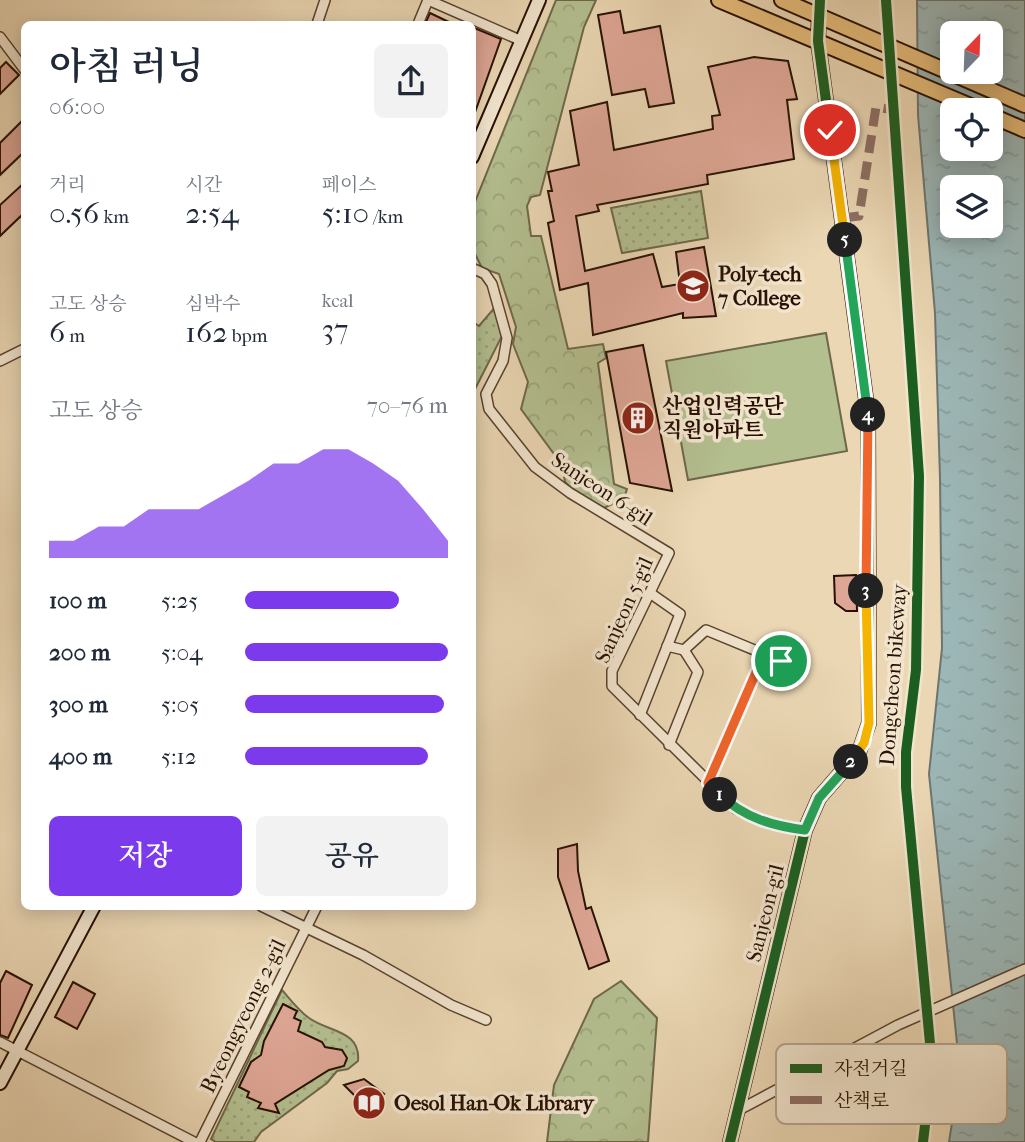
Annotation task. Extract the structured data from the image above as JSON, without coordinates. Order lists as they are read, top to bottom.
{
  "streets": {
    "street": [
      "Sanjeon 6-gil",
      "Sanjeon 5-gil",
      "Sanjeon-gil",
      "Byeongyeong 2-gil"
    ],
    "cycle path": ["Dongcheon bikeway"]
  },
  "crossings": [
    ["Sanjeon 6-gil", "Sanjeon 5-gil"],
    ["Sanjeon 5-gil", "Sanjeon-gil"]
  ],
  "places": {
    "school or university": ["Poly-tech 7 College"],
    "building": ["산업인력공단 직원아파트"],
    "library": ["Oesol Han-Ok Library"]
  },
  "legend": ["자전거길", "산책로"],
  "north": "top right",
  "page": {
    "heading": ["아침 러닝", "06:00"],
    "stats": [
      ["거리", "0.56 km"],
      ["시간", "2:54"],
      ["페이스", "5:10 /km"],
      ["고도 상승", "6 m"],
      ["심박수", "162 bpm"],
      ["kcal", "37"]
    ],
    "pins": [
      "5",
      "4",
      "3",
      "2",
      "1"
    ],
    "chart": ["고도 상승", "70–76 m"],
    "list": [
      {
        "name": "100 m",
        "note": "5:25"
      },
      {
        "name": "200 m",
        "note": "5:04"
      },
      {
        "name": "300 m",
        "note": "5:05"
      },
      {
        "name": "400 m",
        "note": "5:12"
      }
    ],
    "buttons": ["저장", "공유"]
  }
}
